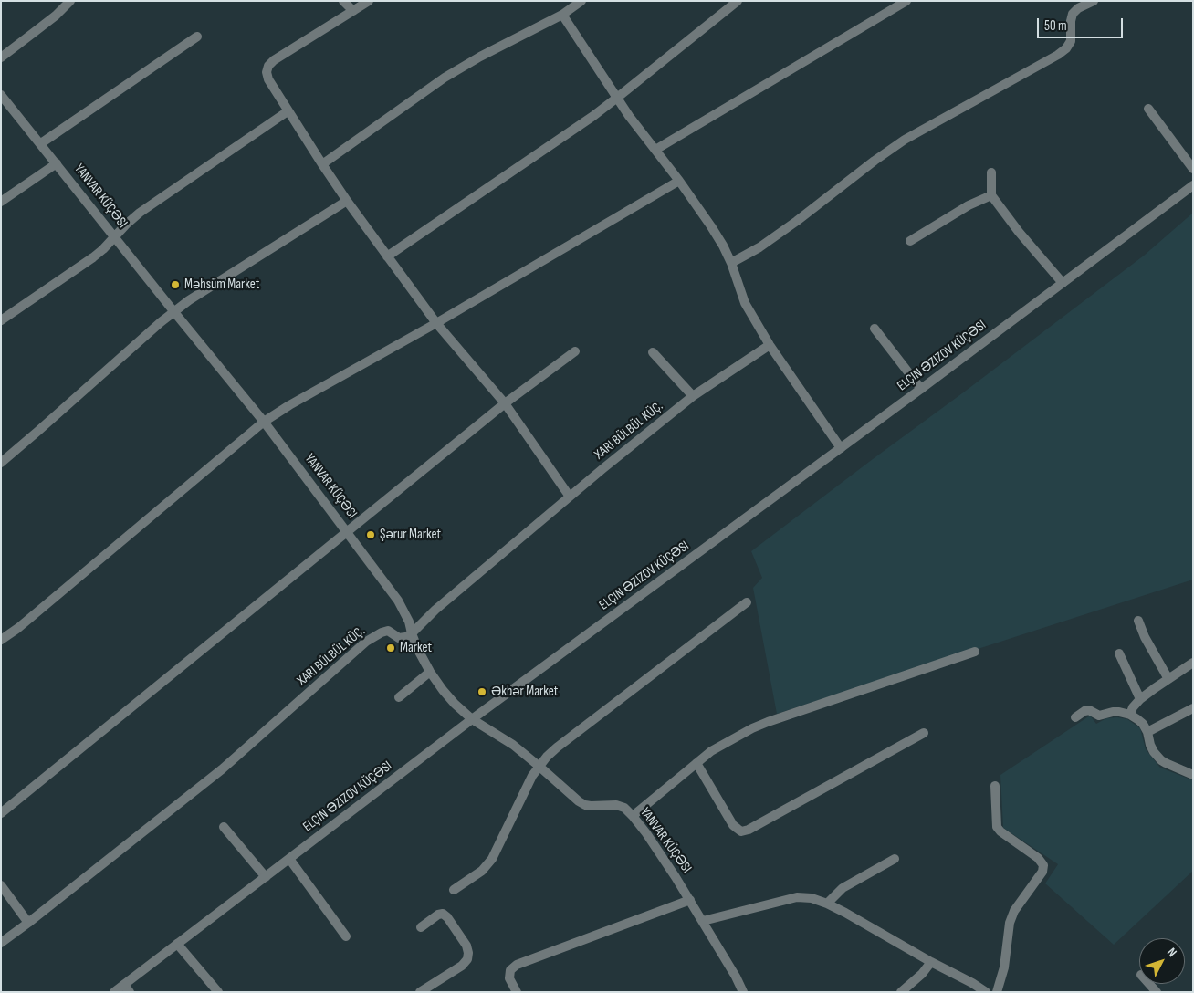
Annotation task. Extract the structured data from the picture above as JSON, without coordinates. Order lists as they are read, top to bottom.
{
  "streets": {
    "street": ["YANVAR KÜÇƏSI", "ELÇIN ƏZIZOV KÜÇƏSI"]
  },
  "crossings": [
    ["YANVAR KÜÇƏSI", "ELÇIN ƏZIZOV KÜÇƏSI"]
  ],
  "places": [
    "Məhsüm Market",
    "Şərur Market",
    "Market",
    "Əkbər Market"
  ],
  "scale_bar": "50 m",
  "north": "top right"
}
